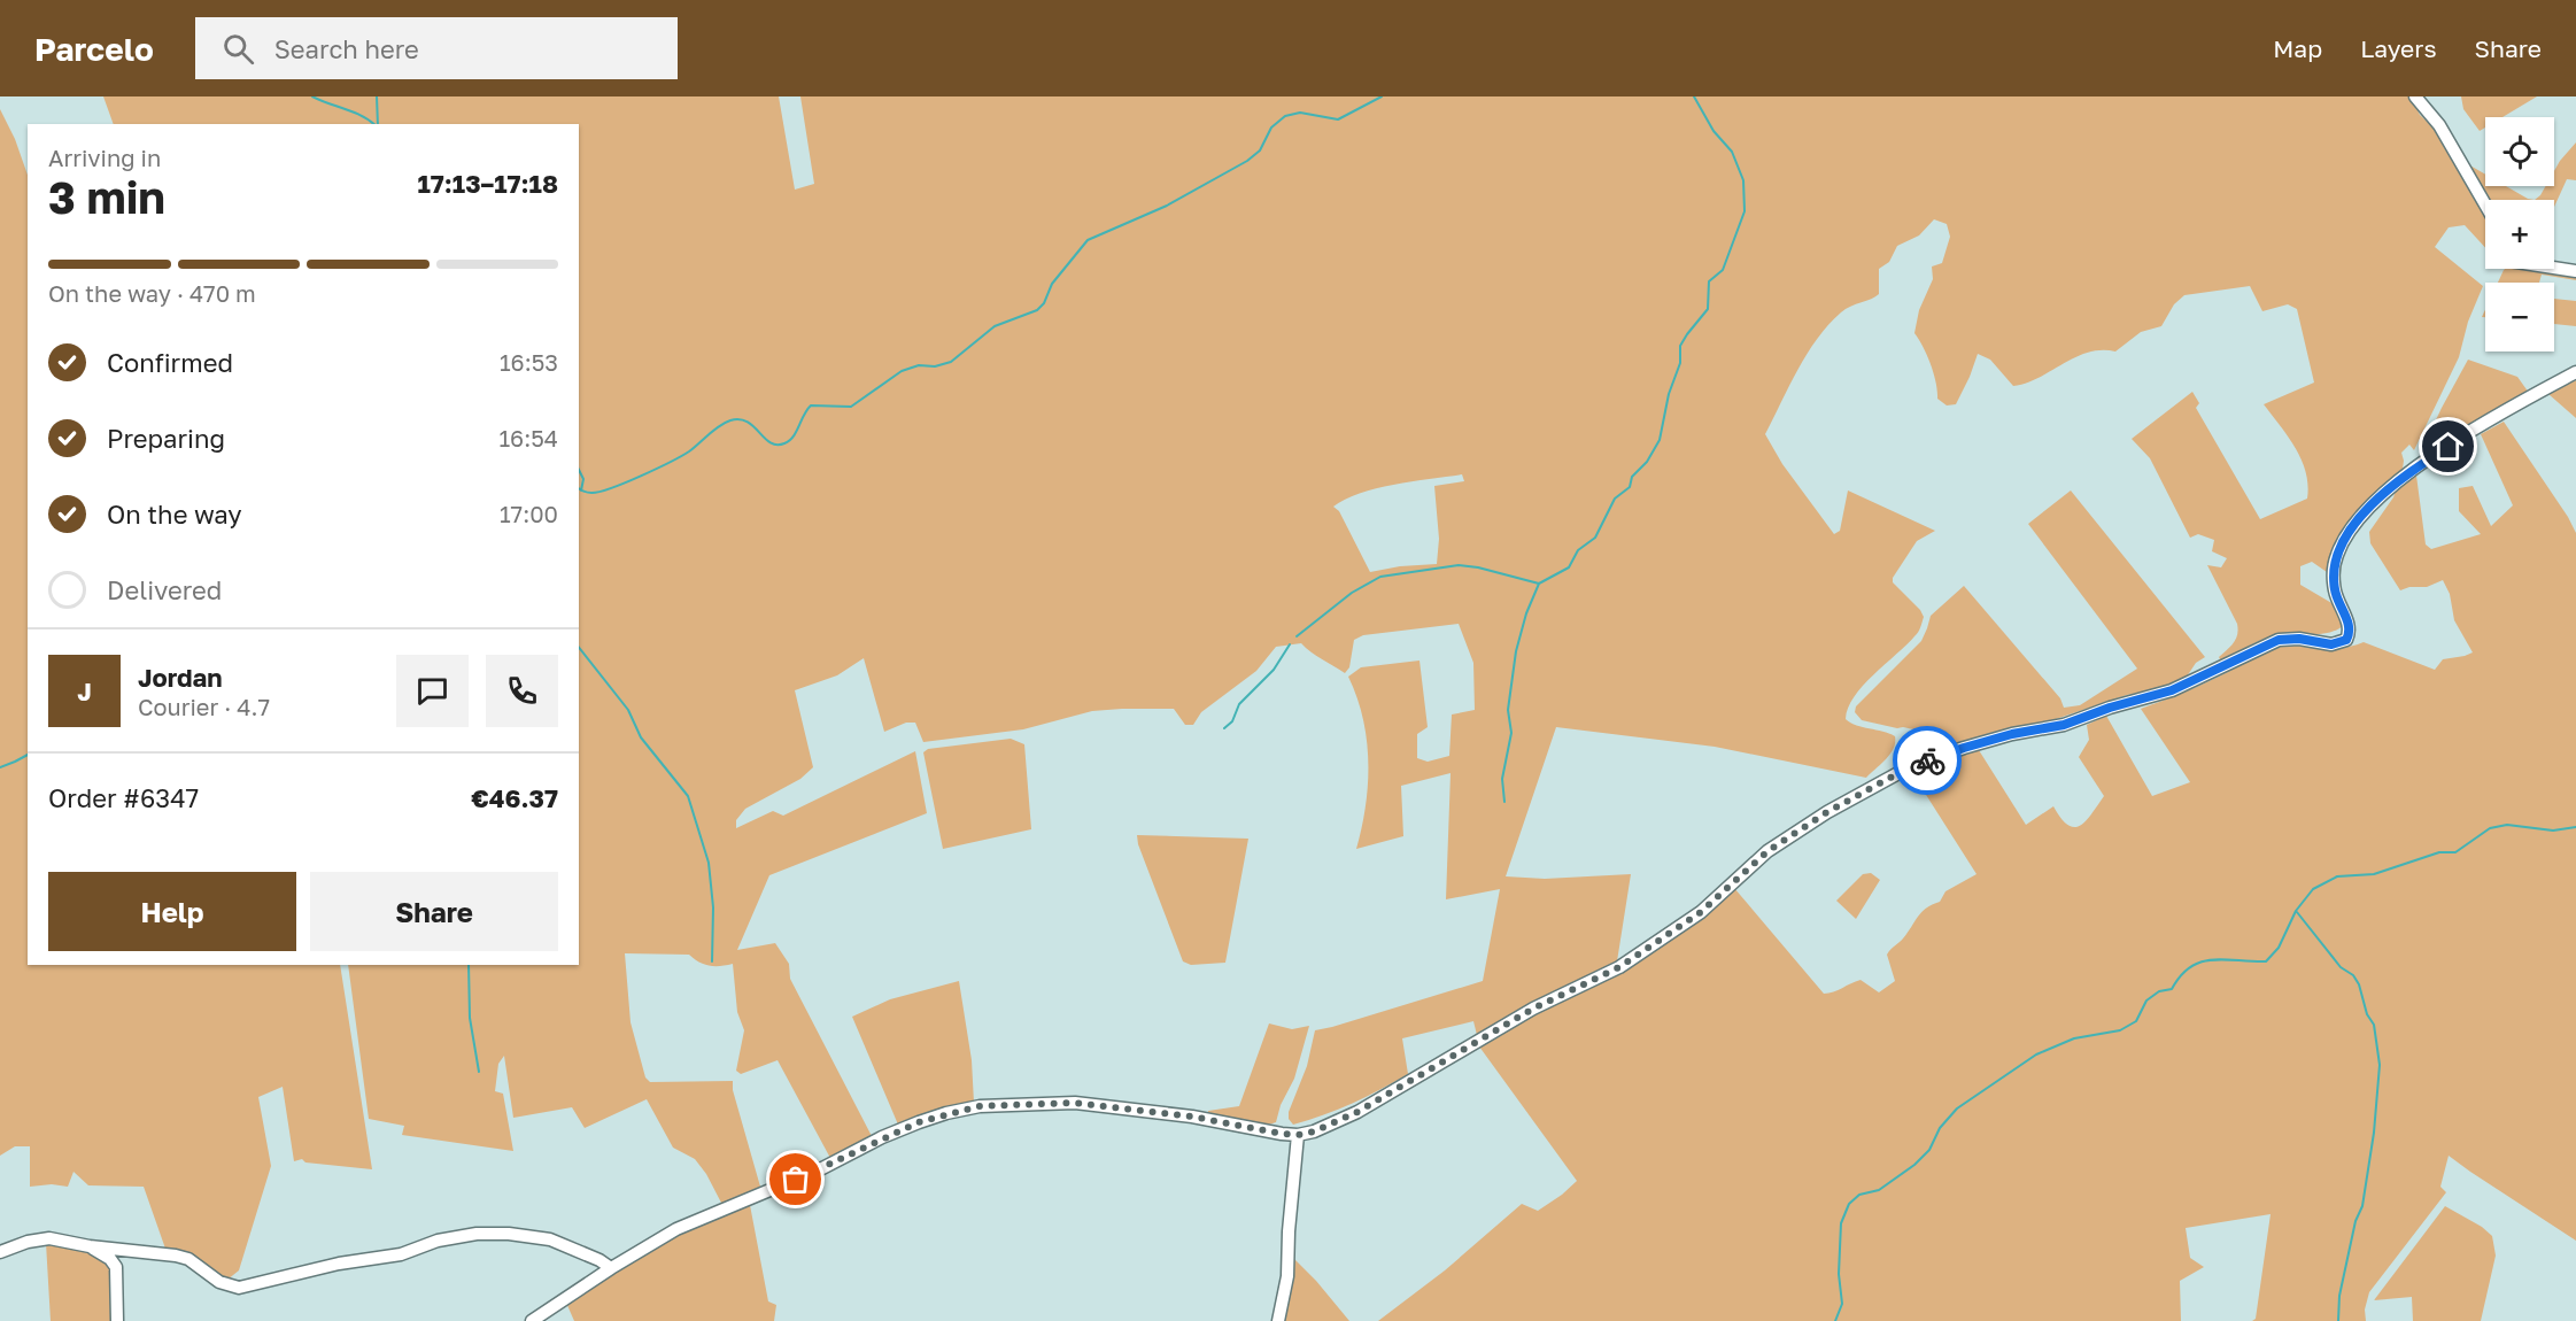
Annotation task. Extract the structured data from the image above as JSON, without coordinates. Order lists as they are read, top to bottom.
{
  "page": {
    "header": "Parcelo",
    "search": "Search here",
    "nav": ["Map", "Layers", "Share"],
    "map_buttons": ["+", "−"],
    "heading": ["3 min", "Arriving in", "17:13–17:18"],
    "panel": [
      "Jordan",
      "Courier · 4.7",
      "Order #6347",
      "€46.37"
    ],
    "bar": "On the way · 470 m",
    "list": [
      ["Confirmed", "16:53"],
      ["Preparing", "16:54"],
      ["On the way", "17:00"],
      "Delivered"
    ],
    "round": "J",
    "buttons": ["Help", "Share"]
  }
}
